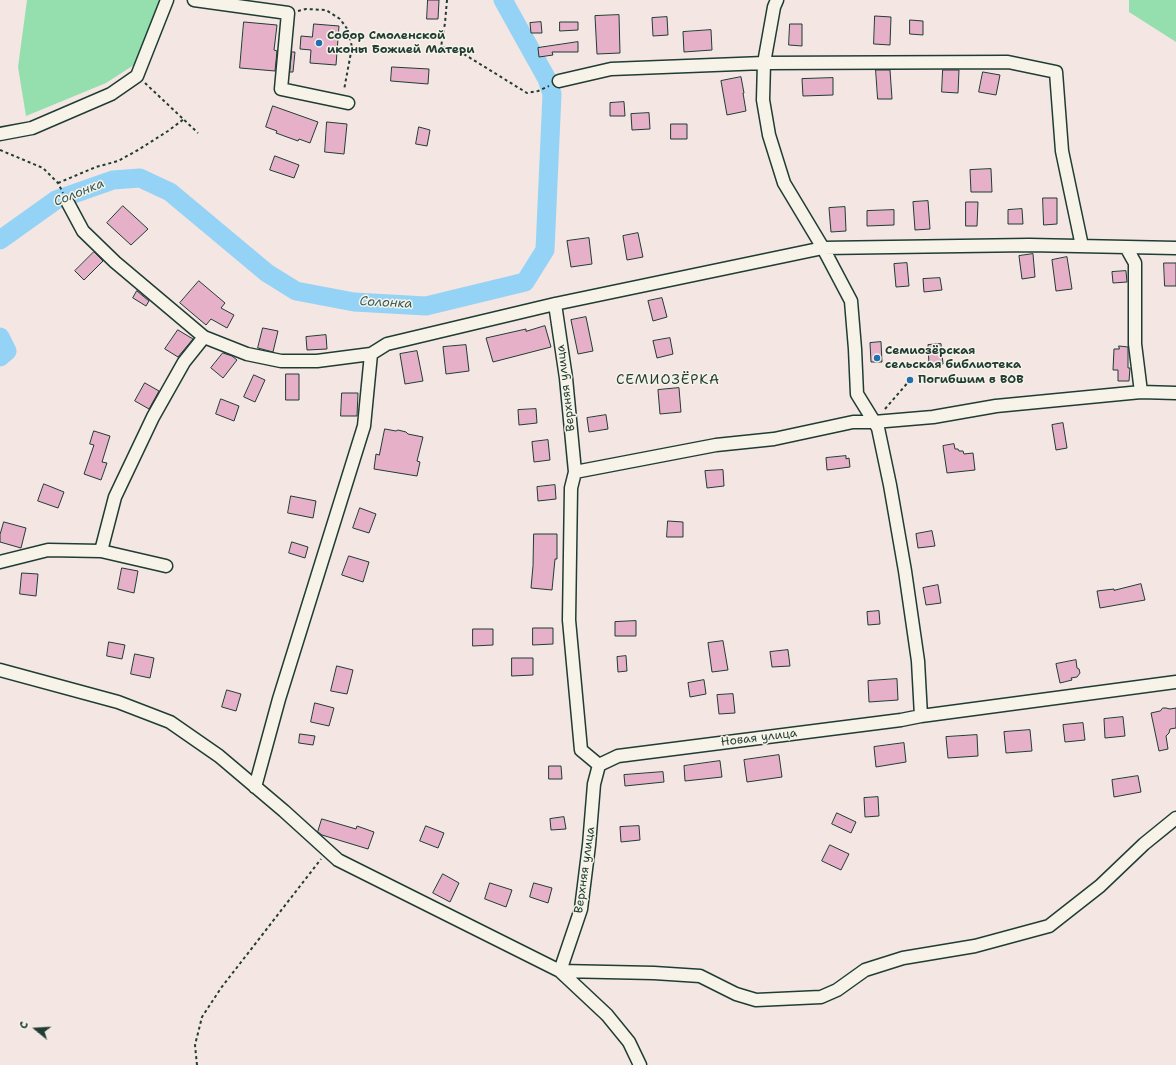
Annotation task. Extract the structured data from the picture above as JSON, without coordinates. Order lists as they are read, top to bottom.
{
  "streets": {
    "street": ["Верхняя улица", "Новая улица"]
  },
  "crossings": [
    ["Верхняя улица", "Новая улица"]
  ],
  "districts": ["СЕМИОЗЁРКА"],
  "water": ["Солонка"],
  "places": ["Собор Смоленской иконы Божией Матери", "Семиозёрская сельская библиотека", "Погибшим в ВОВ"],
  "north": "left"
}
